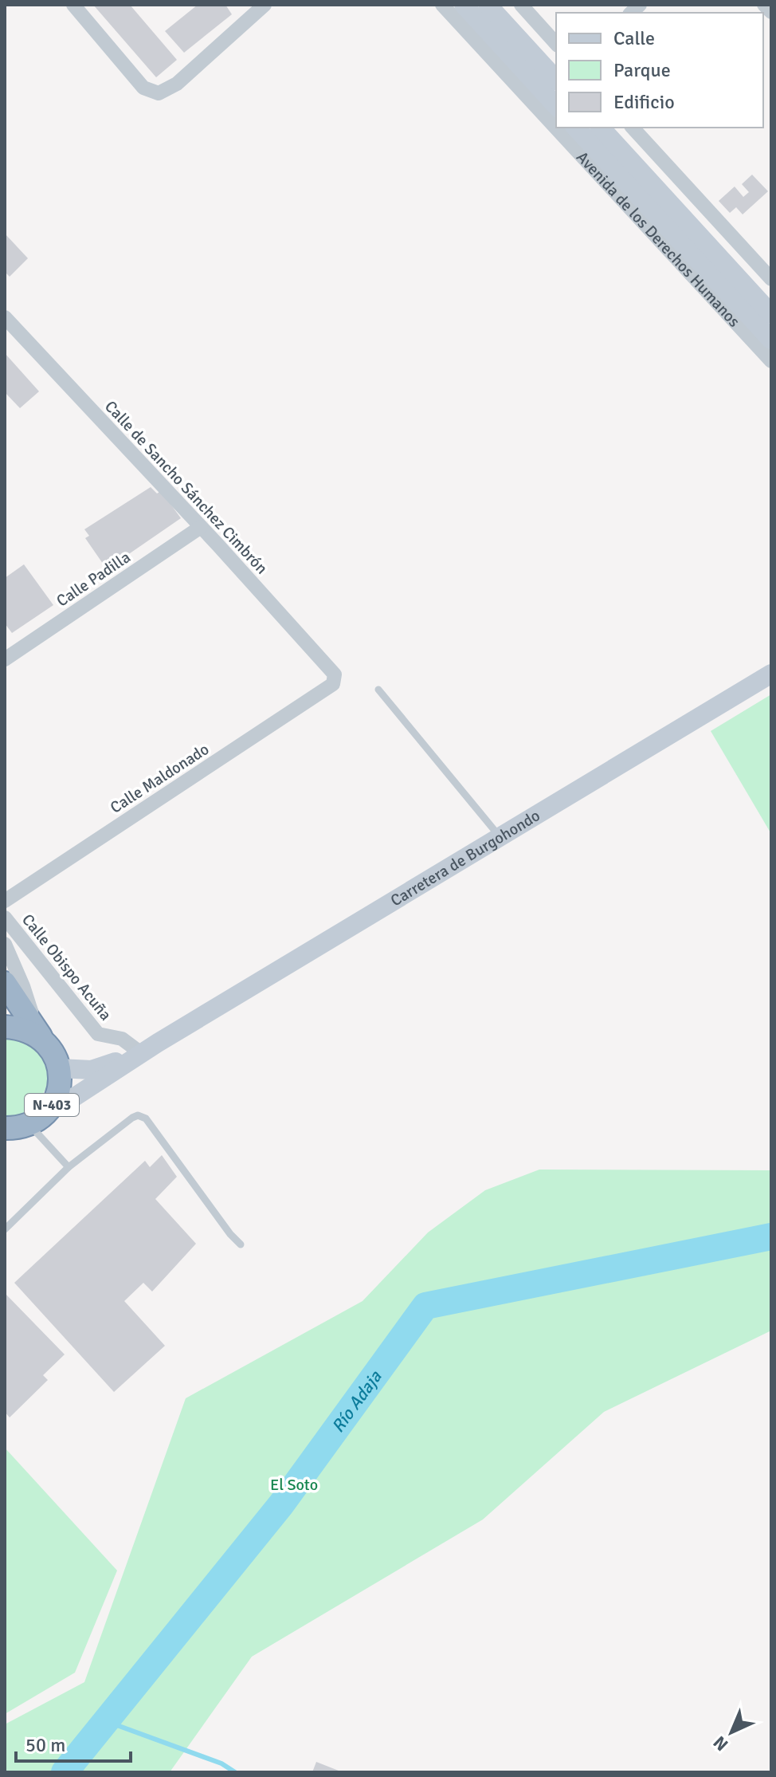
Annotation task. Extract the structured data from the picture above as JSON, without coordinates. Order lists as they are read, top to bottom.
{
  "streets": {
    "highway": ["N-403"],
    "main road": ["Avenida de los Derechos Humanos", "Carretera de Burgohondo"],
    "street": [
      "Calle de Sancho Sánchez Cimbrón",
      "Calle Padilla",
      "Calle Maldonado",
      "Calle Obispo Acuña"
    ]
  },
  "crossings": [
    ["Calle de Sancho Sánchez Cimbrón", "Calle Padilla"],
    ["Calle de Sancho Sánchez Cimbrón", "Calle Maldonado"],
    ["Carretera de Burgohondo", "Calle Obispo Acuña"],
    ["Carretera de Burgohondo", "N-403"]
  ],
  "water": ["Río Adaja"],
  "parks": ["El Soto"],
  "legend": ["Calle", "Parque", "Edificio"],
  "scale_bar": "50 m",
  "north": "bottom left"
}
